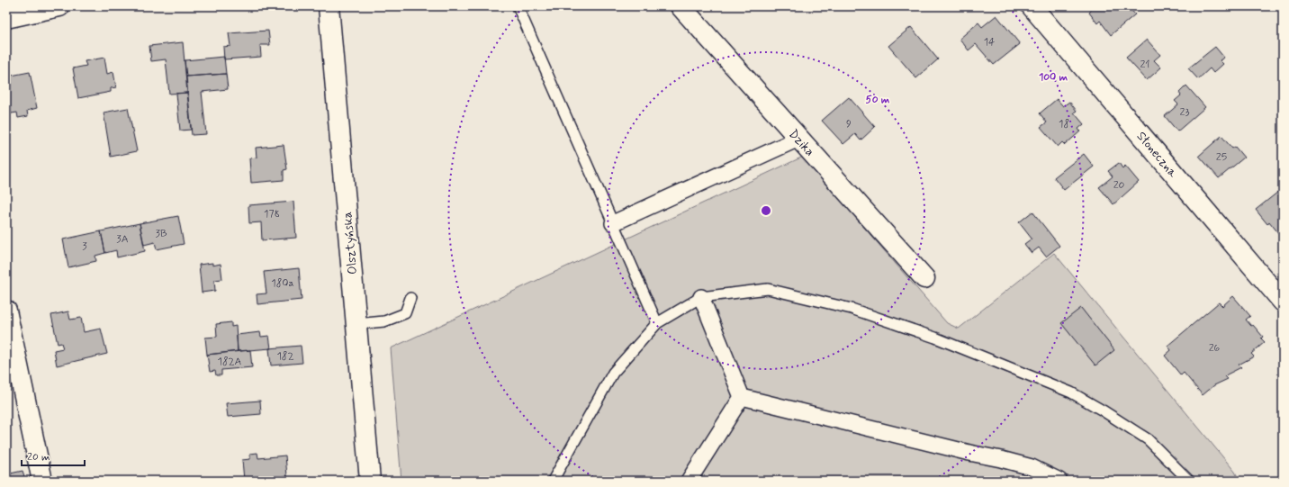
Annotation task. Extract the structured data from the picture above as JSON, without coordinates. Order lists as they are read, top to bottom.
{
  "streets": {
    "street": ["Dzika", "Słoneczna", "Olsztyńska"]
  },
  "house_numbers": [
    "14",
    "21",
    "23",
    "9",
    "18",
    "25",
    "20",
    "178",
    "3B",
    "3A",
    "3",
    "180a",
    "26",
    "182",
    "182A"
  ],
  "scale_bar": "20 m",
  "rings": ["100 m", "50 m"]
}
